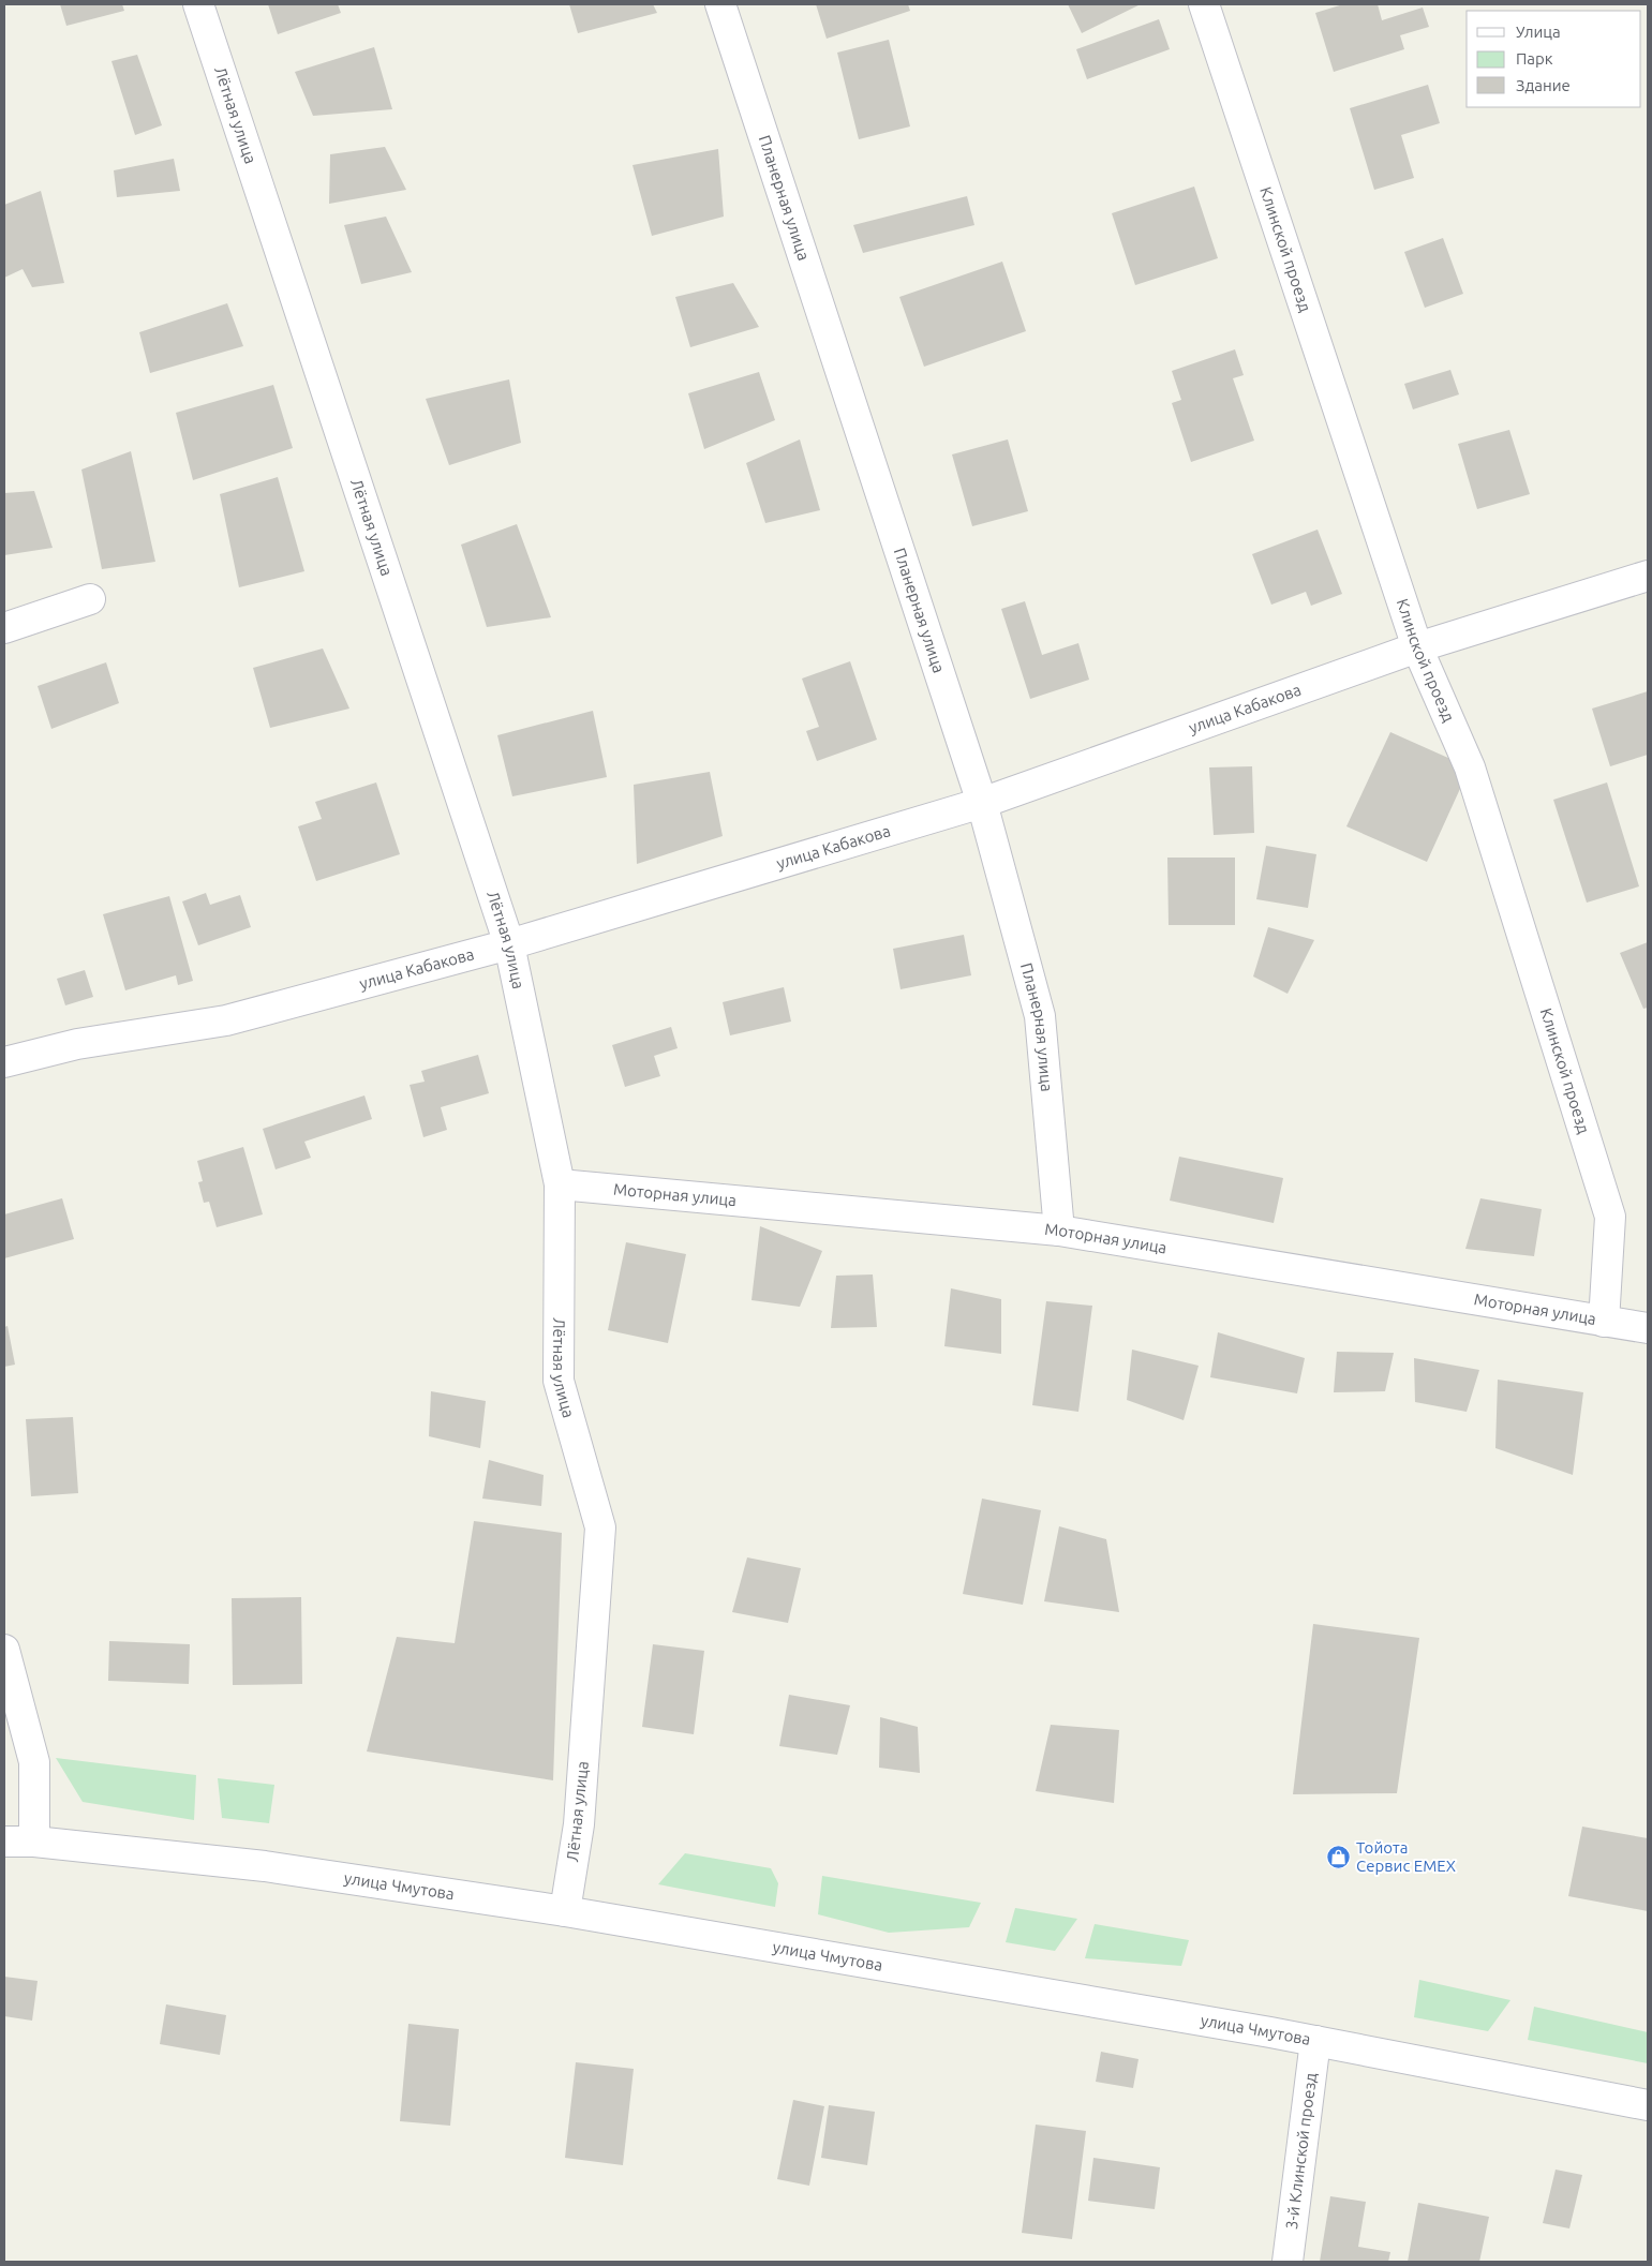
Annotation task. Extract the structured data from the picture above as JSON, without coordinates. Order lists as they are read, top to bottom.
{
  "streets": {
    "street": [
      "Лётная улица",
      "Планерная улица",
      "Клинской проезд",
      "улица Кабакова",
      "Моторная улица",
      "улица Чмутова",
      "3-й Клинской проезд"
    ]
  },
  "crossings": [
    ["Лётная улица", "улица Кабакова"],
    ["Лётная улица", "Моторная улица"],
    ["Лётная улица", "улица Чмутова"],
    ["Планерная улица", "улица Кабакова"],
    ["Планерная улица", "Моторная улица"],
    ["Клинской проезд", "улица Кабакова"],
    ["Клинской проезд", "Моторная улица"],
    ["улица Чмутова", "3-й Клинской проезд"]
  ],
  "places": {
    "shop": ["Тойота Сервис EMEX"]
  },
  "legend": ["Улица", "Парк", "Здание"]
}
